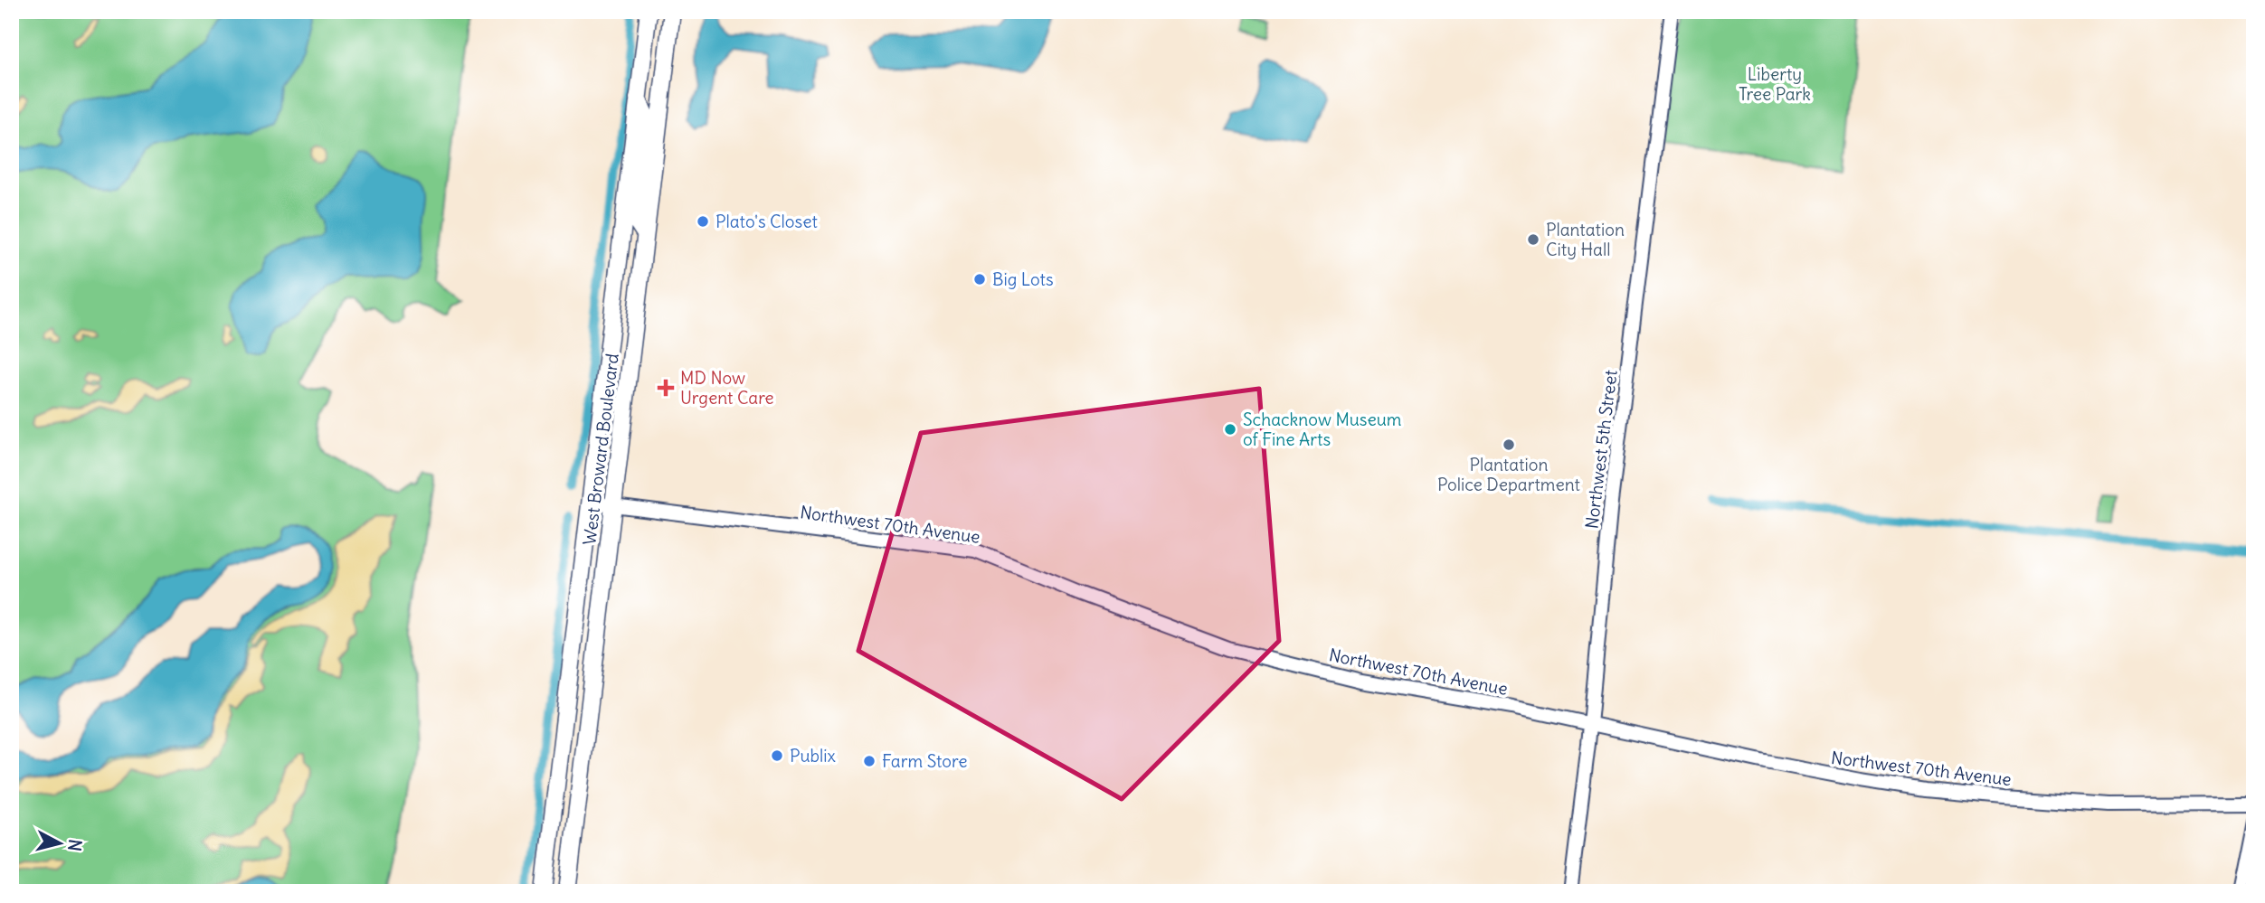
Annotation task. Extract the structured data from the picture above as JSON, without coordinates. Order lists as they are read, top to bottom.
{
  "streets": {
    "main road": ["West Broward Boulevard"],
    "street": ["Northwest 5th Street", "Northwest 70th Avenue"]
  },
  "crossings": [
    ["West Broward Boulevard", "Northwest 70th Avenue"],
    ["Northwest 5th Street", "Northwest 70th Avenue"]
  ],
  "parks": ["Liberty Tree Park"],
  "places": {
    "other": [
      "Plato's Closet",
      "Plantation City Hall",
      "Big Lots",
      "Schacknow Museum of Fine Arts",
      "Plantation Police Department",
      "Publix",
      "Farm Store"
    ],
    "health": ["MD Now Urgent Care"]
  },
  "north": "right"
}
